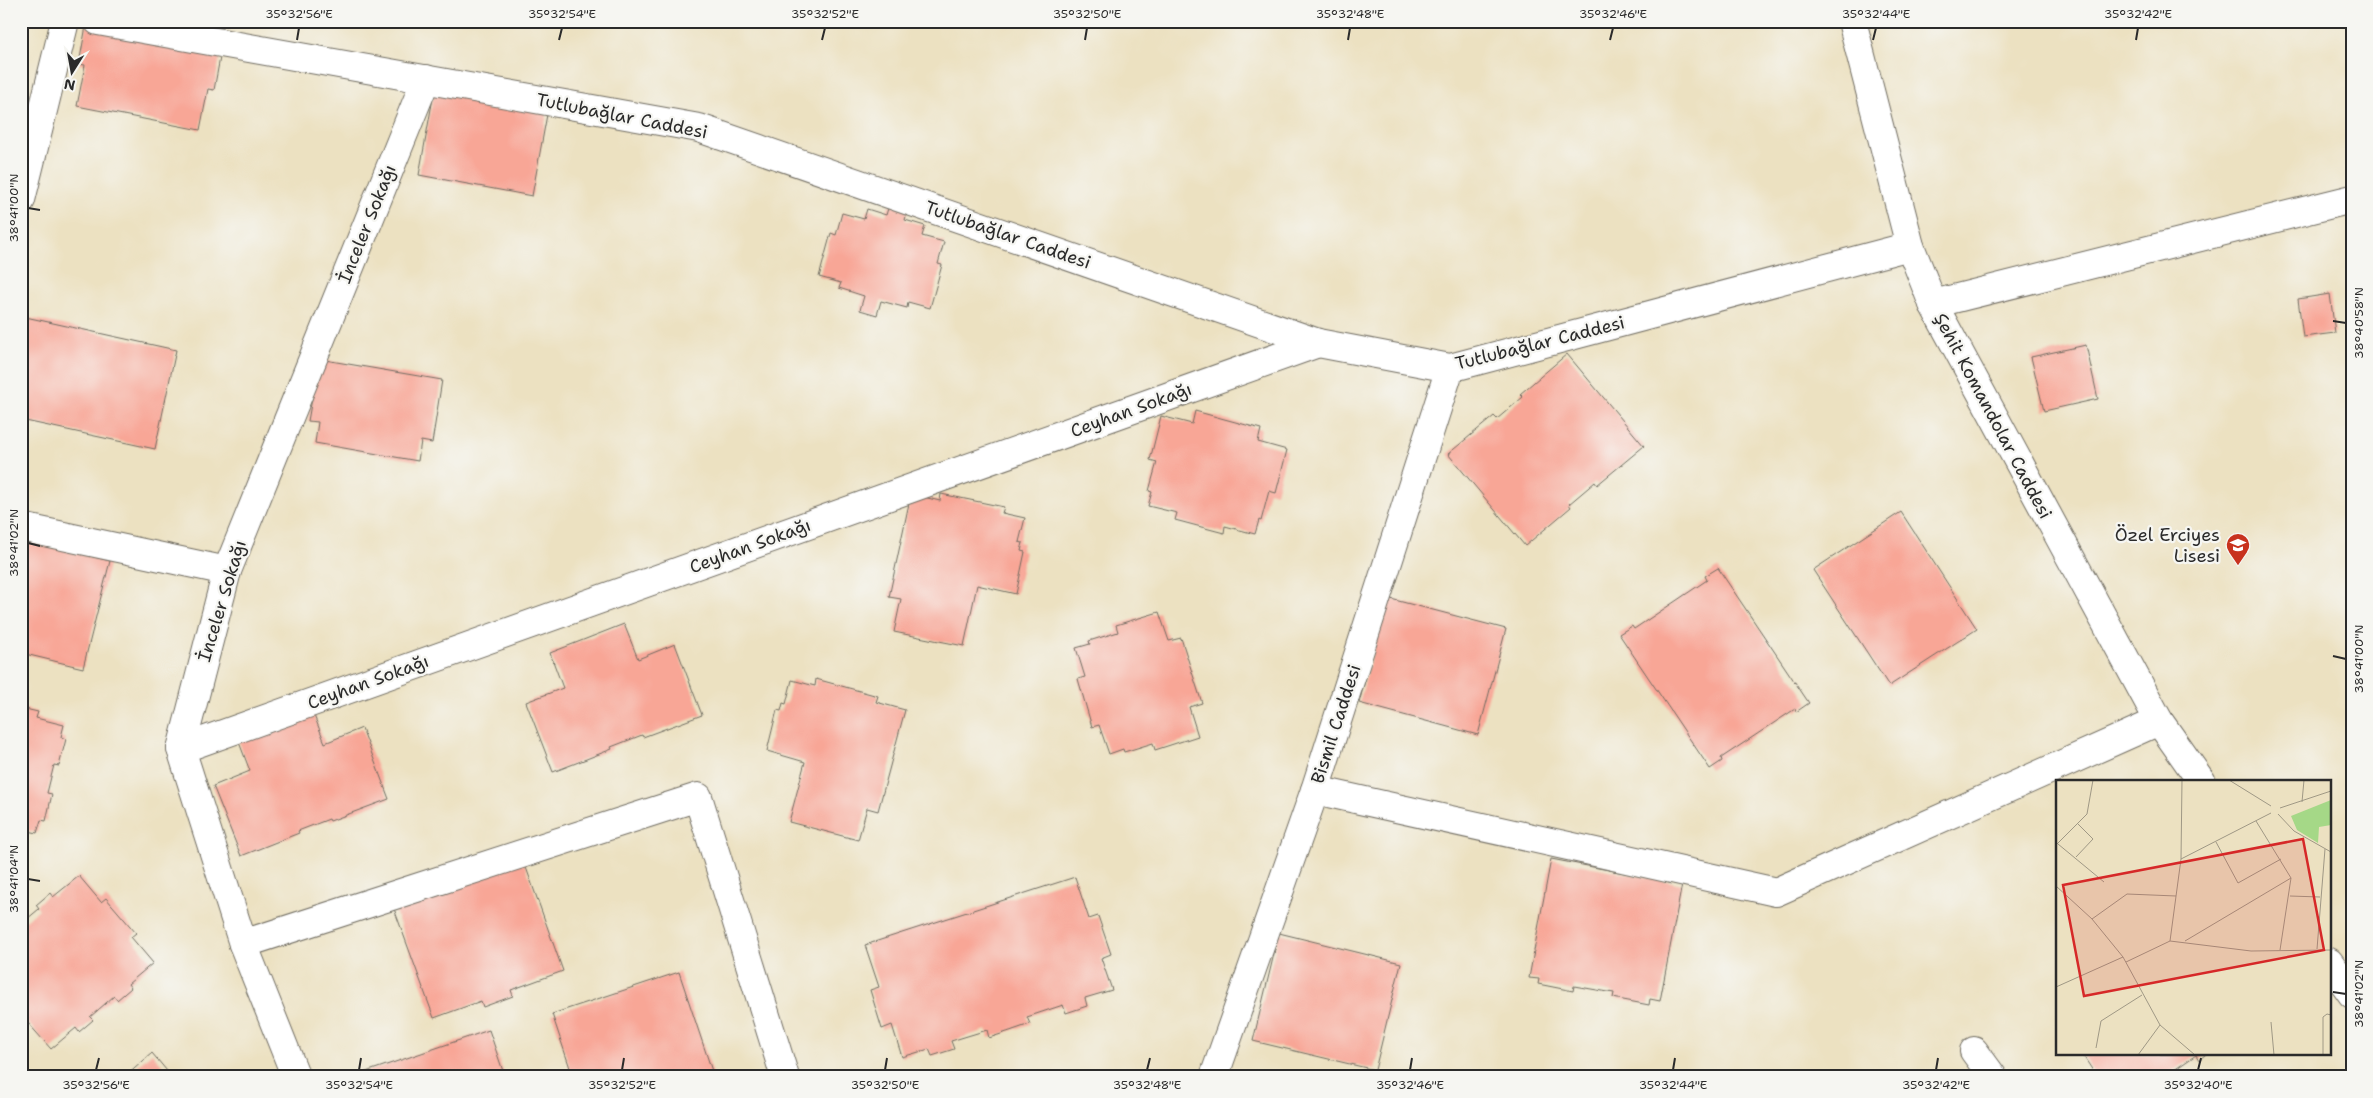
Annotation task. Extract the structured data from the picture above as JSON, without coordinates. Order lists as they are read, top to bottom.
{
  "streets": {
    "street": [
      "Tutlubağlar Caddesi",
      "İnceler Sokağı",
      "Ceyhan Sokağı",
      "Şehit Komandolar Caddesi",
      "Bismil Caddesi"
    ]
  },
  "crossings": [
    ["Tutlubağlar Caddesi", "İnceler Sokağı"],
    ["Tutlubağlar Caddesi", "Ceyhan Sokağı"],
    ["Tutlubağlar Caddesi", "Şehit Komandolar Caddesi"],
    ["Tutlubağlar Caddesi", "Bismil Caddesi"],
    ["İnceler Sokağı", "Ceyhan Sokağı"]
  ],
  "places": {
    "school or university": ["Özel Erciyes Lisesi"]
  },
  "north": "bottom",
  "coordinates": [
    "35°32'56\"E",
    "35°32'54\"E",
    "35°32'52\"E",
    "35°32'50\"E",
    "35°32'48\"E",
    "35°32'46\"E",
    "35°32'44\"E",
    "35°32'42\"E",
    "38°41'00\"N",
    "38°40'58\"N",
    "38°41'02\"N",
    "38°41'04\"N",
    "35°32'40\"E"
  ]
}
